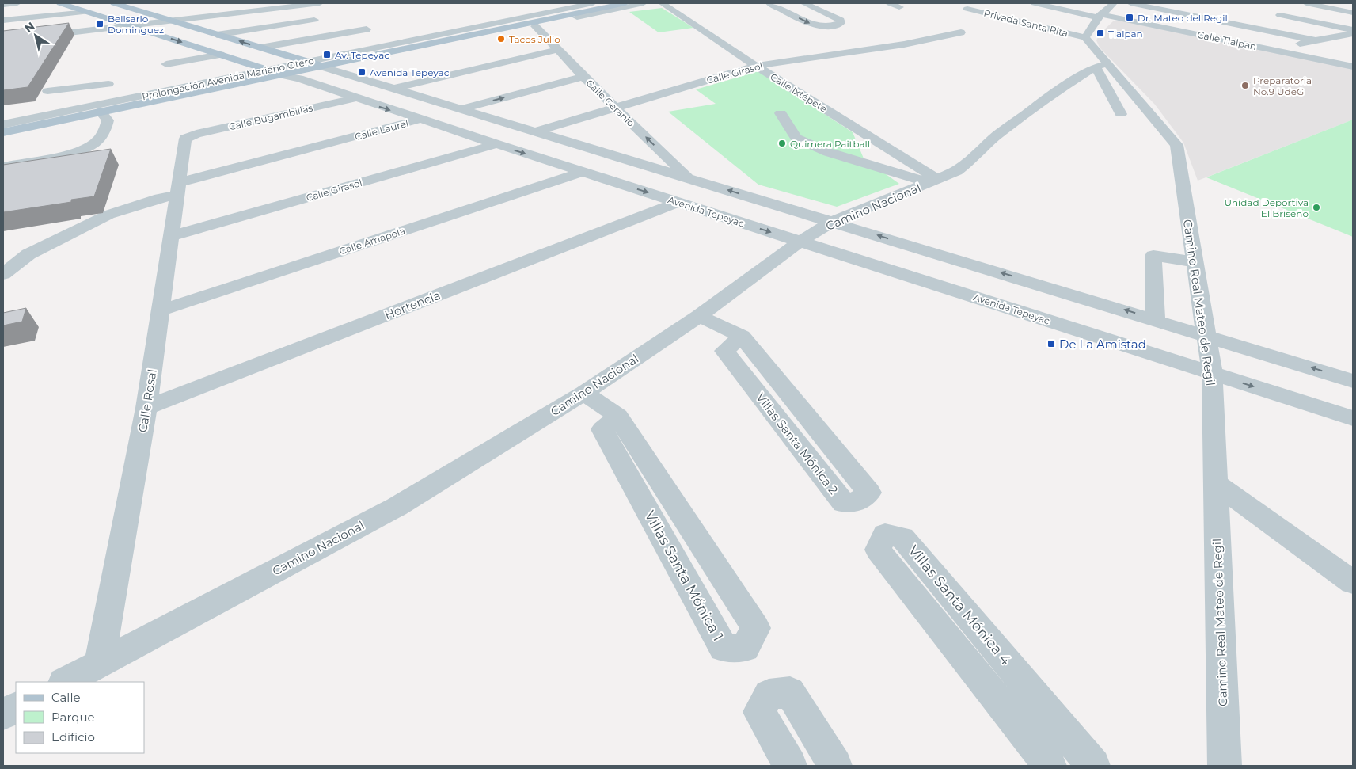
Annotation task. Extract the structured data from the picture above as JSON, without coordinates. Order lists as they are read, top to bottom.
{
  "streets": {
    "main road": ["Prolongación Avenida Mariano Otero", "Avenida Tepeyac"],
    "street": [
      "Privada Santa Rita",
      "Calle Tlalpan",
      "Calle Girasol",
      "Calle Ixtépete",
      "Calle Geranio",
      "Calle Bugambilias",
      "Calle Laurel",
      "Camino Nacional",
      "Calle Amapola",
      "Camino Real Mateo de Regil",
      "Hortencia",
      "Calle Rosal",
      "Villas Santa Mónica 2",
      "Villas Santa Mónica 1",
      "Villas Santa Mónica 4"
    ]
  },
  "crossings": [
    ["Privada Santa Rita", "Camino Real Mateo de Regil"],
    ["Calle Girasol", "Calle Ixtépete"],
    ["Calle Girasol", "Calle Geranio"],
    ["Calle Girasol", "Avenida Tepeyac"],
    ["Calle Girasol", "Calle Rosal"],
    ["Prolongación Avenida Mariano Otero", "Calle Geranio"],
    ["Prolongación Avenida Mariano Otero", "Avenida Tepeyac"],
    ["Calle Ixtépete", "Camino Nacional"],
    ["Calle Geranio", "Calle Laurel"],
    ["Calle Bugambilias", "Avenida Tepeyac"],
    ["Calle Bugambilias", "Calle Rosal"],
    ["Calle Laurel", "Avenida Tepeyac"],
    ["Calle Laurel", "Calle Rosal"],
    ["Camino Nacional", "Avenida Tepeyac"],
    ["Camino Nacional", "Camino Real Mateo de Regil"],
    ["Camino Nacional", "Calle Rosal"],
    ["Camino Nacional", "Villas Santa Mónica 2"],
    ["Camino Nacional", "Villas Santa Mónica 1"],
    ["Avenida Tepeyac", "Calle Amapola"],
    ["Avenida Tepeyac", "Camino Real Mateo de Regil"],
    ["Avenida Tepeyac", "Hortencia"],
    ["Calle Amapola", "Calle Rosal"],
    ["Hortencia", "Calle Rosal"]
  ],
  "one_way": ["Calle Geranio", "Avenida Tepeyac"],
  "places": {
    "transit": [
      "Dr. Mateo del Regil",
      "Belisario Dominguez",
      "Tlalpan",
      "Av. Tepeyac",
      "Avenida Tepeyac",
      "De La Amistad"
    ],
    "other": [
      "Tacos Julio",
      "Preparatoria No.9 UdeG",
      "Quimera Paitball",
      "Unidad Deportiva El Briseño"
    ]
  },
  "legend": ["Calle", "Parque", "Edificio"],
  "north": "top left"
}
